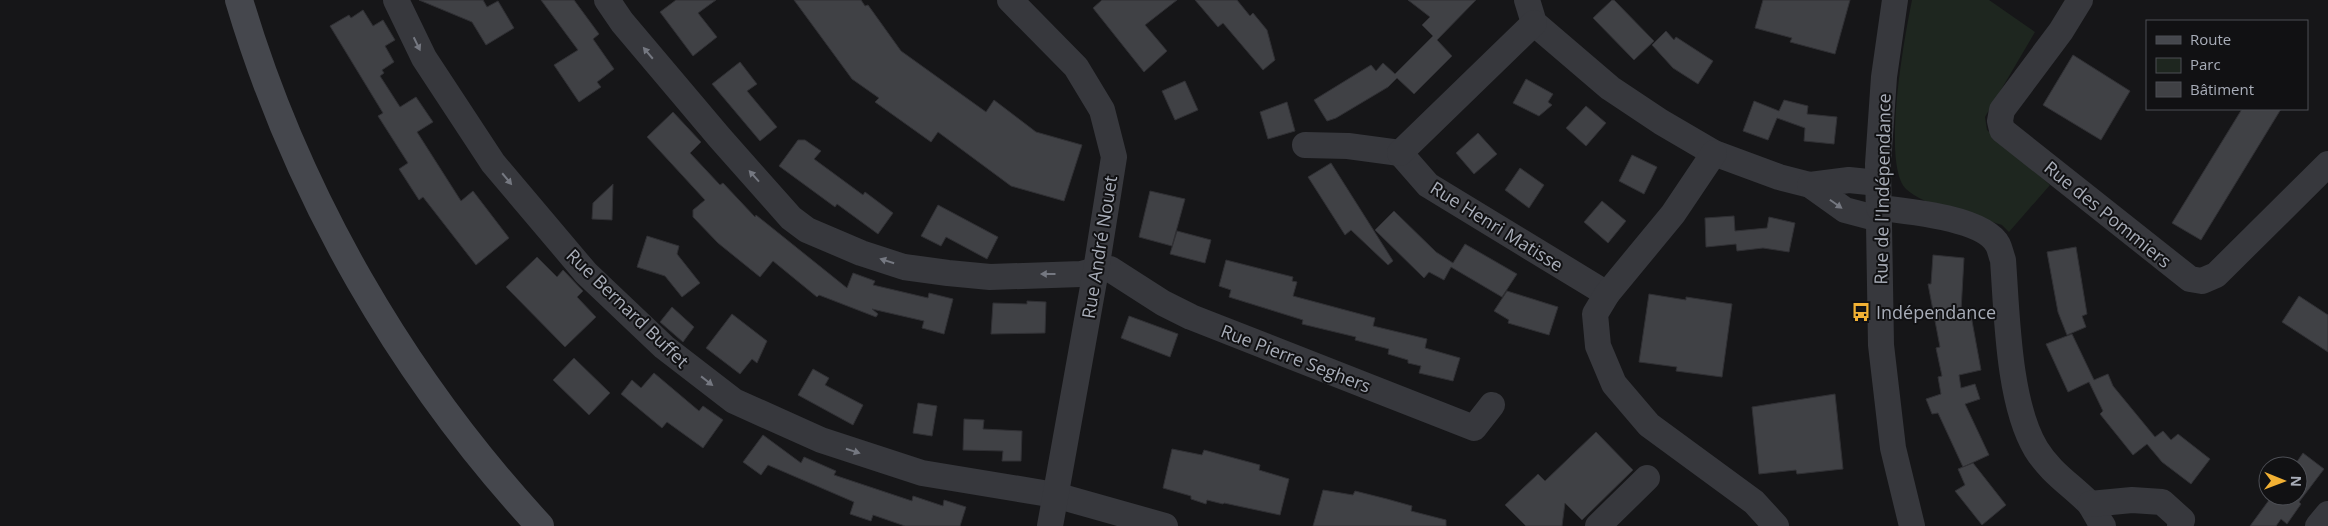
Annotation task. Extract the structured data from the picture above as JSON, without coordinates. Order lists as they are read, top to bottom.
{
  "streets": {
    "street": [
      "Rue de l'Indépendance",
      "Rue des Pommiers",
      "Rue Henri Matisse",
      "Rue André Nouet",
      "Rue Bernard Buffet",
      "Rue Pierre Seghers"
    ]
  },
  "crossings": [
    ["Rue André Nouet", "Rue Bernard Buffet"],
    ["Rue André Nouet", "Rue Pierre Seghers"]
  ],
  "places": {
    "bus stop": ["Indépendance"]
  },
  "legend": ["Route", "Parc", "Bâtiment"],
  "north": "right"
}
